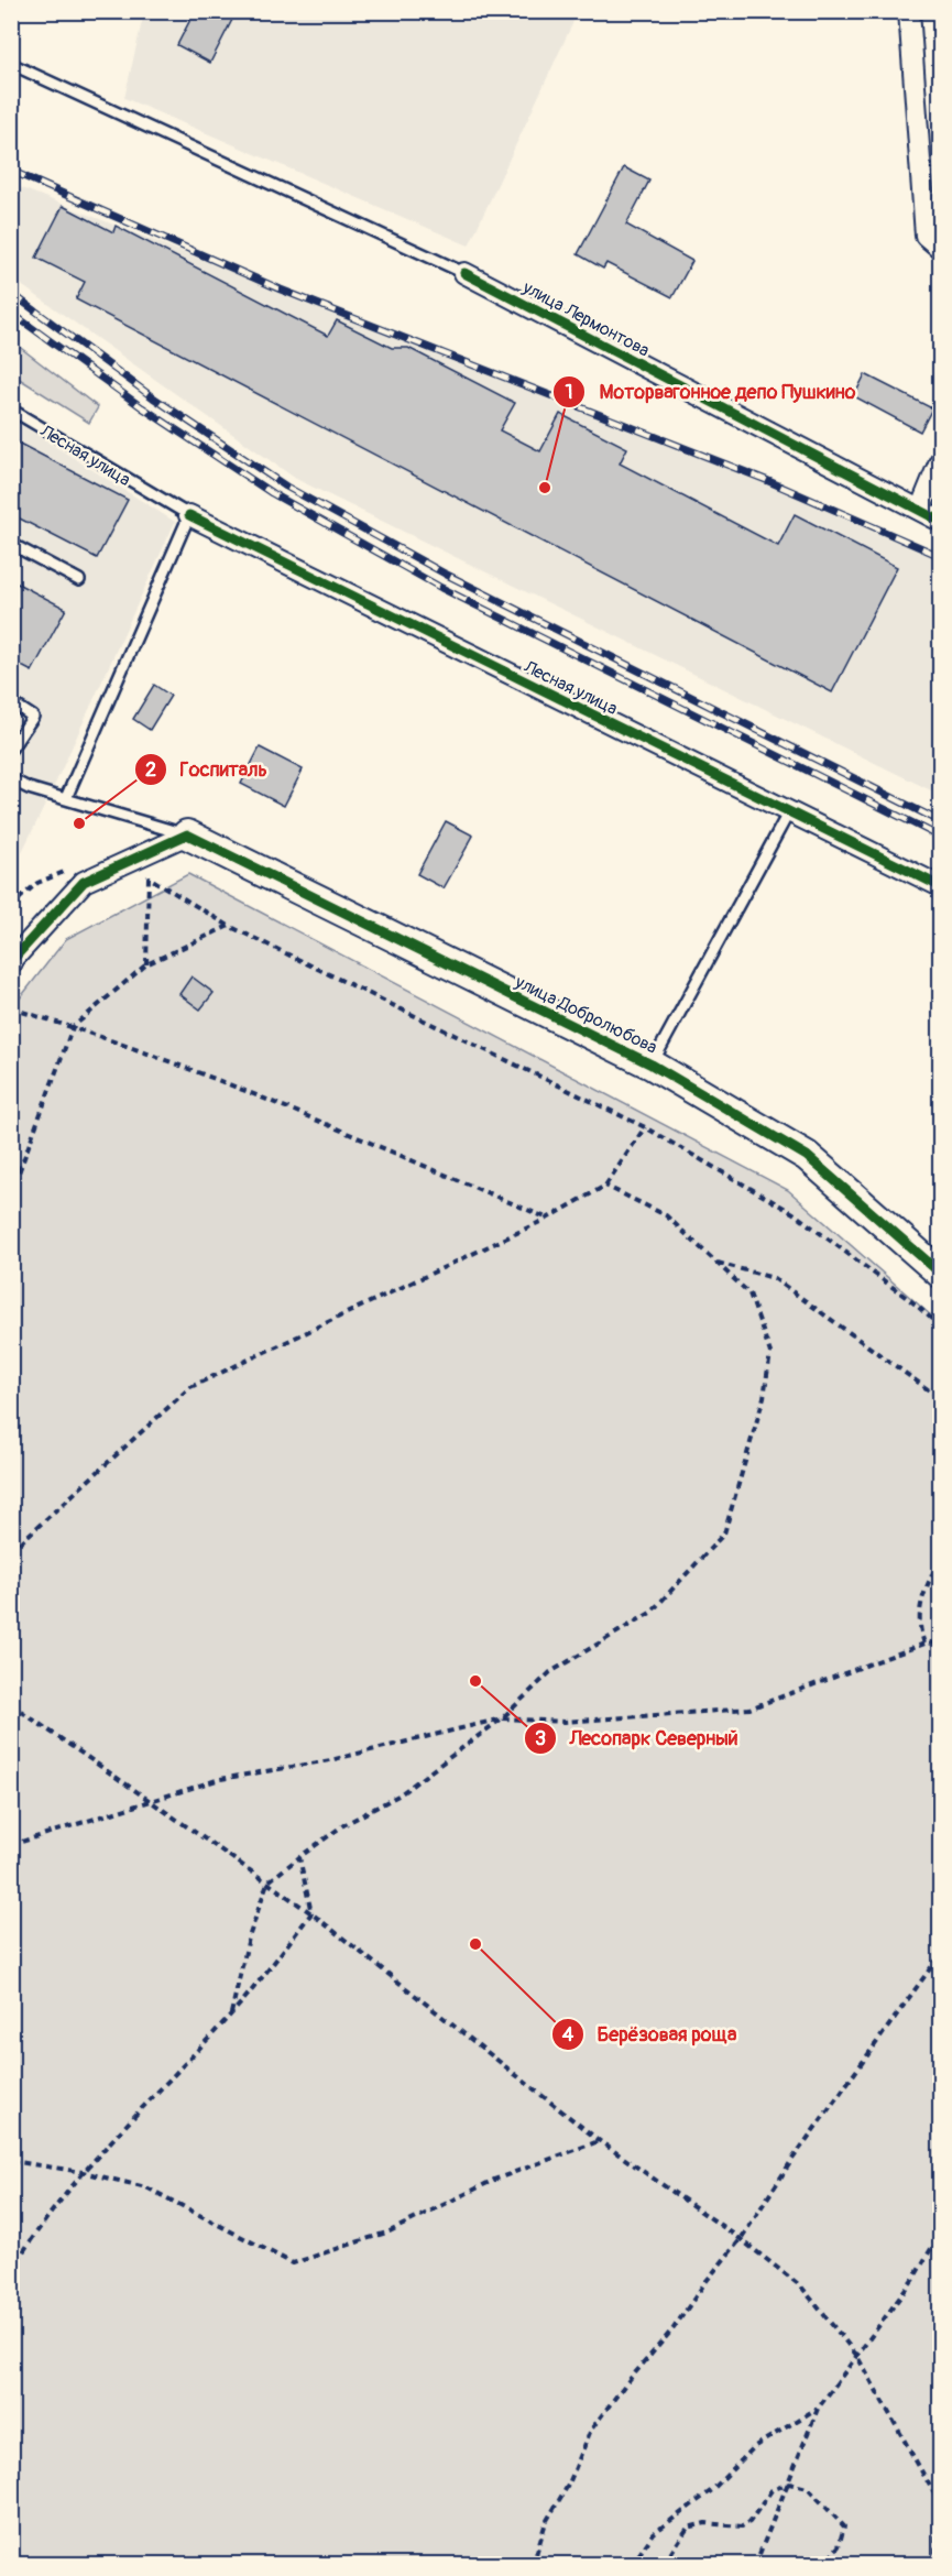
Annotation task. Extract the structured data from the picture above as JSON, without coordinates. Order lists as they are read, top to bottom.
{
  "streets": {
    "street": ["улица Лермонтова", "Лесная улица", "улица Добролюбова"]
  },
  "places": [
    "Моторвагонное депо Пушкино",
    "Госпиталь",
    "Лесопарк Северный",
    "Берёзовая роща"
  ]
}
